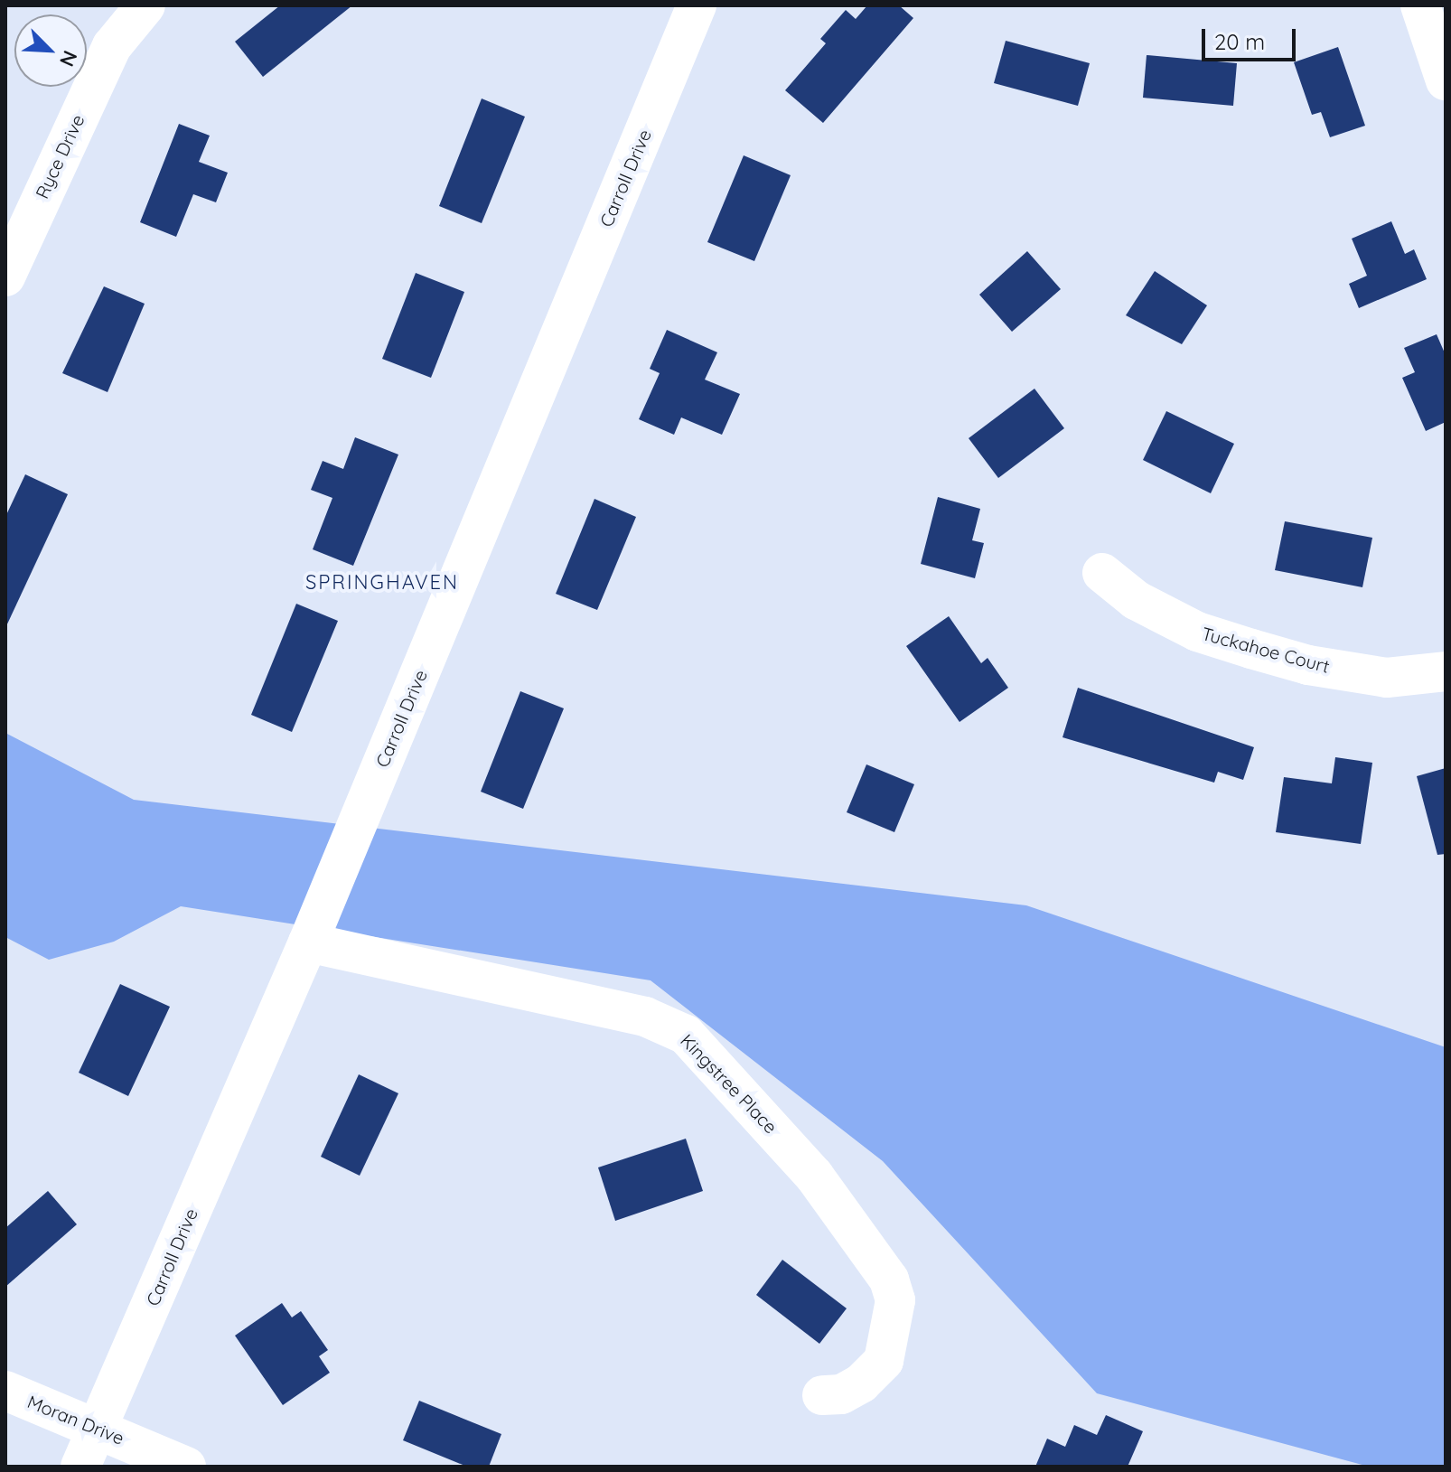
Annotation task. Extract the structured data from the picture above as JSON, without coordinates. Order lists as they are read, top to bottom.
{
  "streets": {
    "street": [
      "Ryce Drive",
      "Carroll Drive",
      "Tuckahoe Court",
      "Kingstree Place",
      "Moran Drive"
    ]
  },
  "crossings": [
    ["Carroll Drive", "Kingstree Place"],
    ["Carroll Drive", "Moran Drive"]
  ],
  "districts": ["SPRINGHAVEN"],
  "scale_bar": "20 m",
  "north": "bottom right"
}
